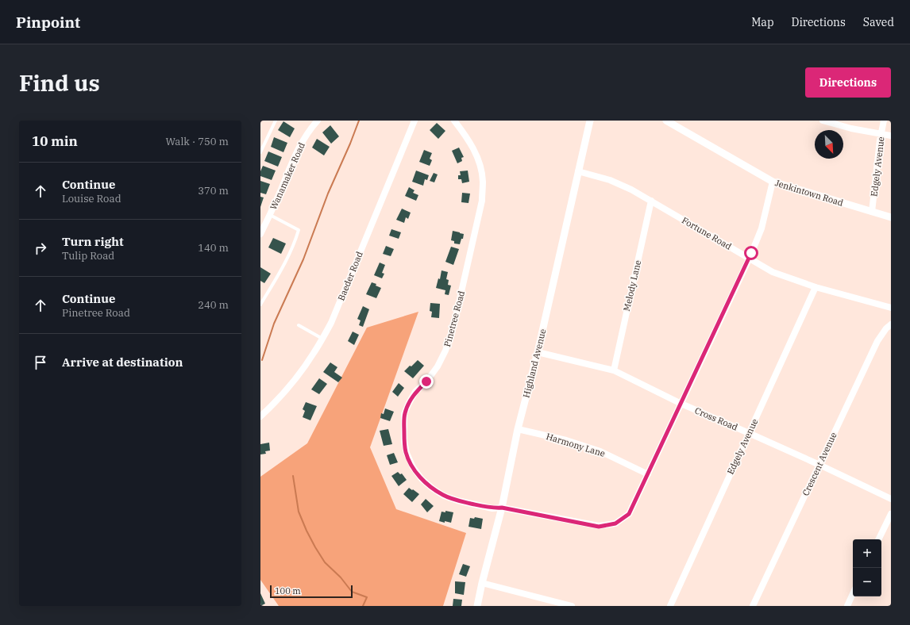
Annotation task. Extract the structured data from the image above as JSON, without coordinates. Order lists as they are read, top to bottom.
{
  "streets": {
    "street": [
      "Edgely Avenue",
      "Wanamaker Road",
      "Jenkintown Road",
      "Fortune Road",
      "Baeder Road",
      "Melody Lane",
      "Pinetree Road",
      "Highland Avenue",
      "Cross Road",
      "Harmony Lane",
      "Crescent Avenue"
    ]
  },
  "crossings": [
    ["Edgely Avenue", "Jenkintown Road"],
    ["Edgely Avenue", "Fortune Road"],
    ["Edgely Avenue", "Cross Road"],
    ["Fortune Road", "Melody Lane"],
    ["Fortune Road", "Highland Avenue"],
    ["Melody Lane", "Cross Road"],
    ["Pinetree Road", "Highland Avenue"],
    ["Pinetree Road", "Harmony Lane"],
    ["Highland Avenue", "Cross Road"],
    ["Highland Avenue", "Harmony Lane"],
    ["Cross Road", "Crescent Avenue"]
  ],
  "scale_bar": "100 m",
  "north": "bottom right",
  "page": {
    "header": "Pinpoint",
    "nav": ["Map", "Directions", "Saved"],
    "buttons": "Directions",
    "title": "Find us",
    "heading": ["10 min", "Walk · 750 m"],
    "list": [
      ["Continue", "Louise Road", "370 m"],
      ["Turn right", "Tulip Road", "140 m"],
      ["Continue", "Pinetree Road", "240 m"],
      "Arrive at destination"
    ],
    "map_buttons": ["+", "−"],
    "scale": "100 m"
  }
}
